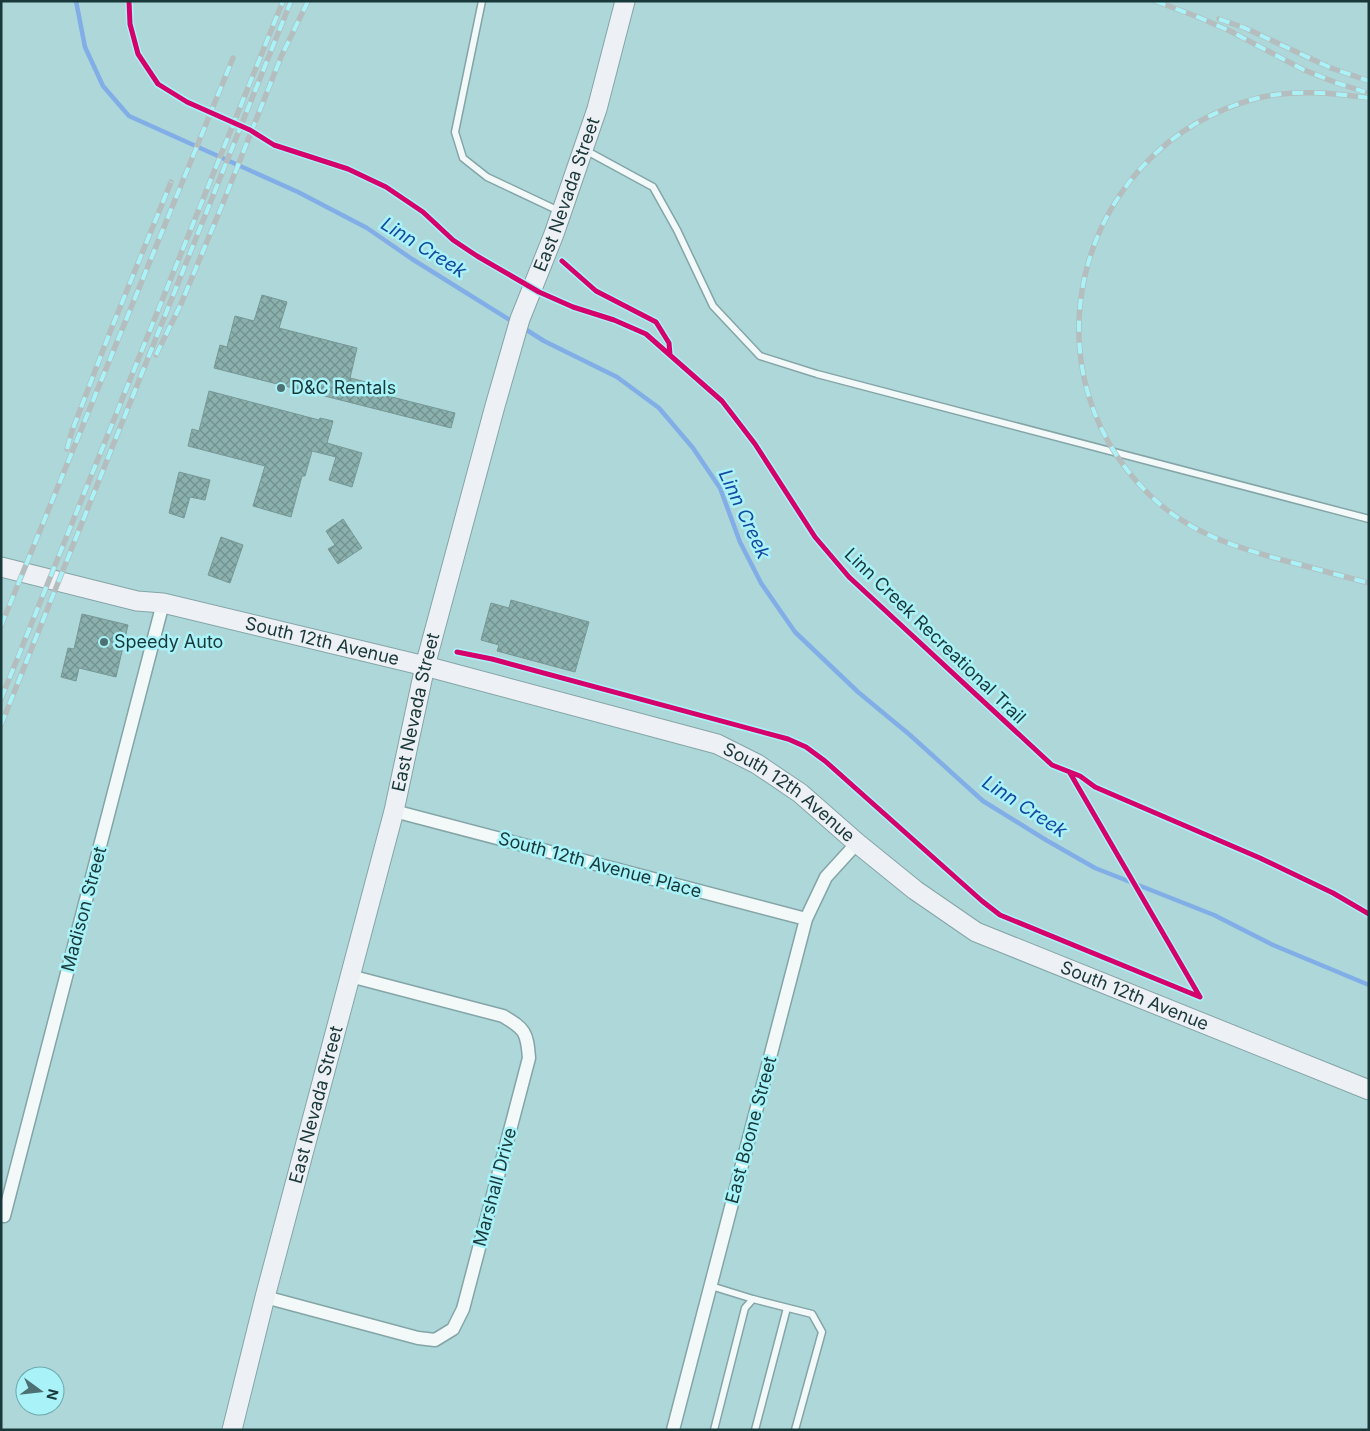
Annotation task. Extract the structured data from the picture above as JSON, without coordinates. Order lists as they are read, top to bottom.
{
  "streets": {
    "main road": ["East Nevada Street", "South 12th Avenue"],
    "street": [
      "South 12th Avenue Place",
      "Madison Street",
      "East Boone Street",
      "Marshall Drive"
    ],
    "cycle path": ["Linn Creek Recreational Trail"]
  },
  "crossings": [
    ["East Nevada Street", "South 12th Avenue"],
    ["East Nevada Street", "South 12th Avenue Place"],
    ["East Nevada Street", "Marshall Drive"],
    ["South 12th Avenue", "Madison Street"],
    ["South 12th Avenue", "East Boone Street"],
    ["South 12th Avenue Place", "East Boone Street"]
  ],
  "water": ["Linn Creek"],
  "places": ["D&C Rentals", "Speedy Auto"],
  "north": "right"
}
